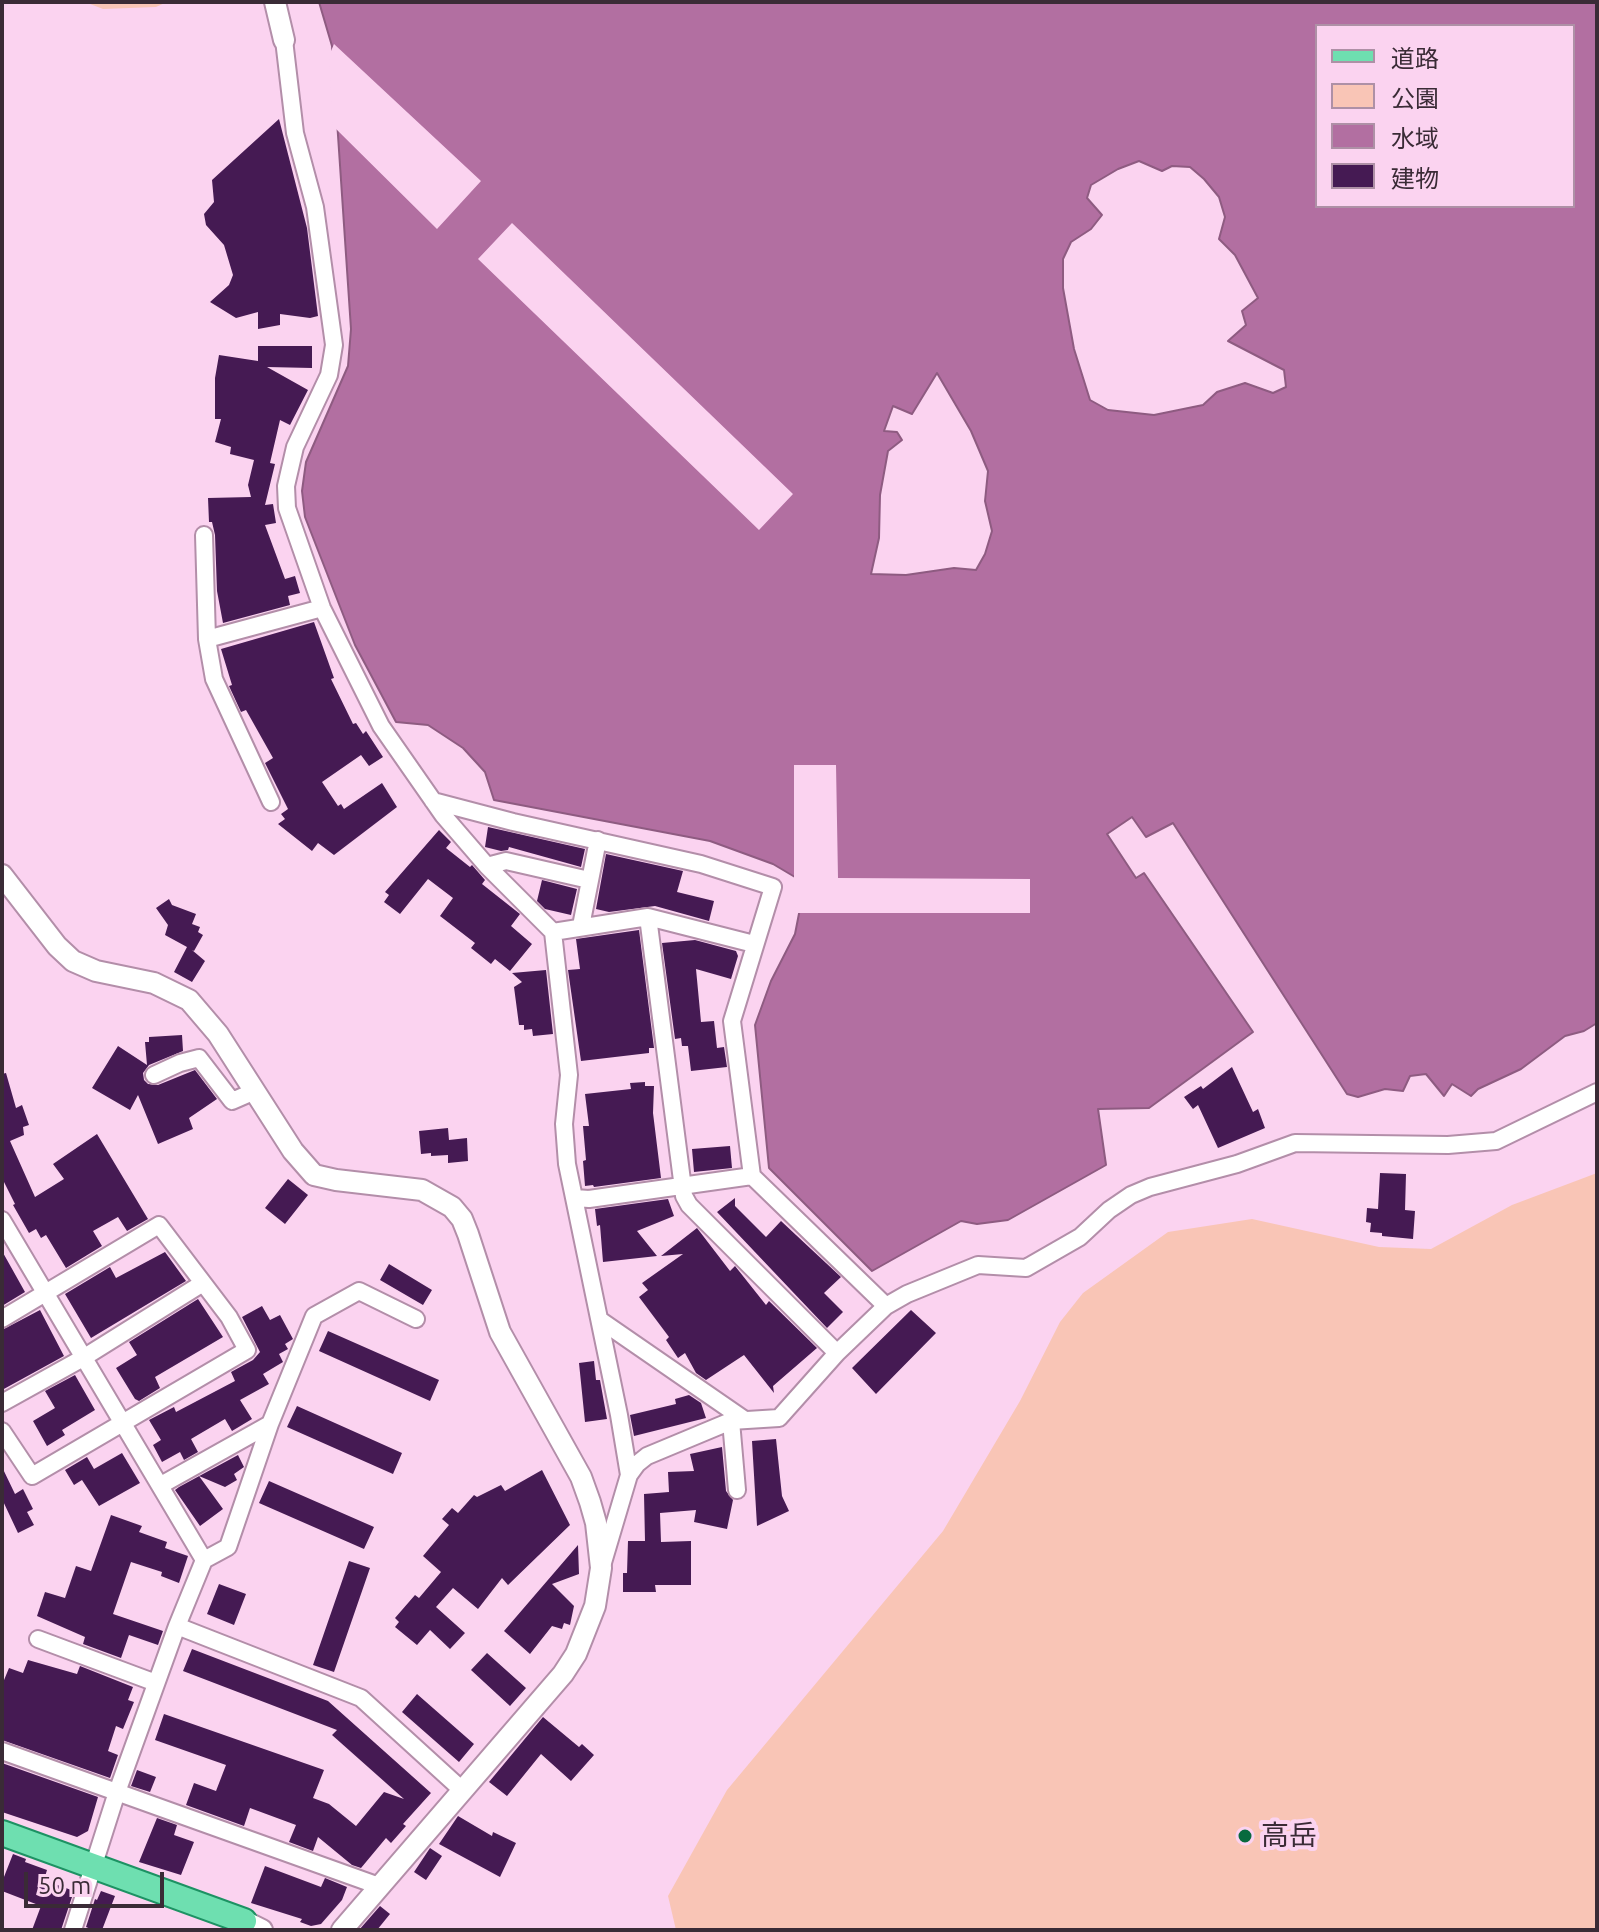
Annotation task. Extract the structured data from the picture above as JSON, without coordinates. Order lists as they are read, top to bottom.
{
  "places": ["高岳"],
  "legend": [
    "道路",
    "公園",
    "水域",
    "建物"
  ],
  "scale_bar": "50 m"
}
